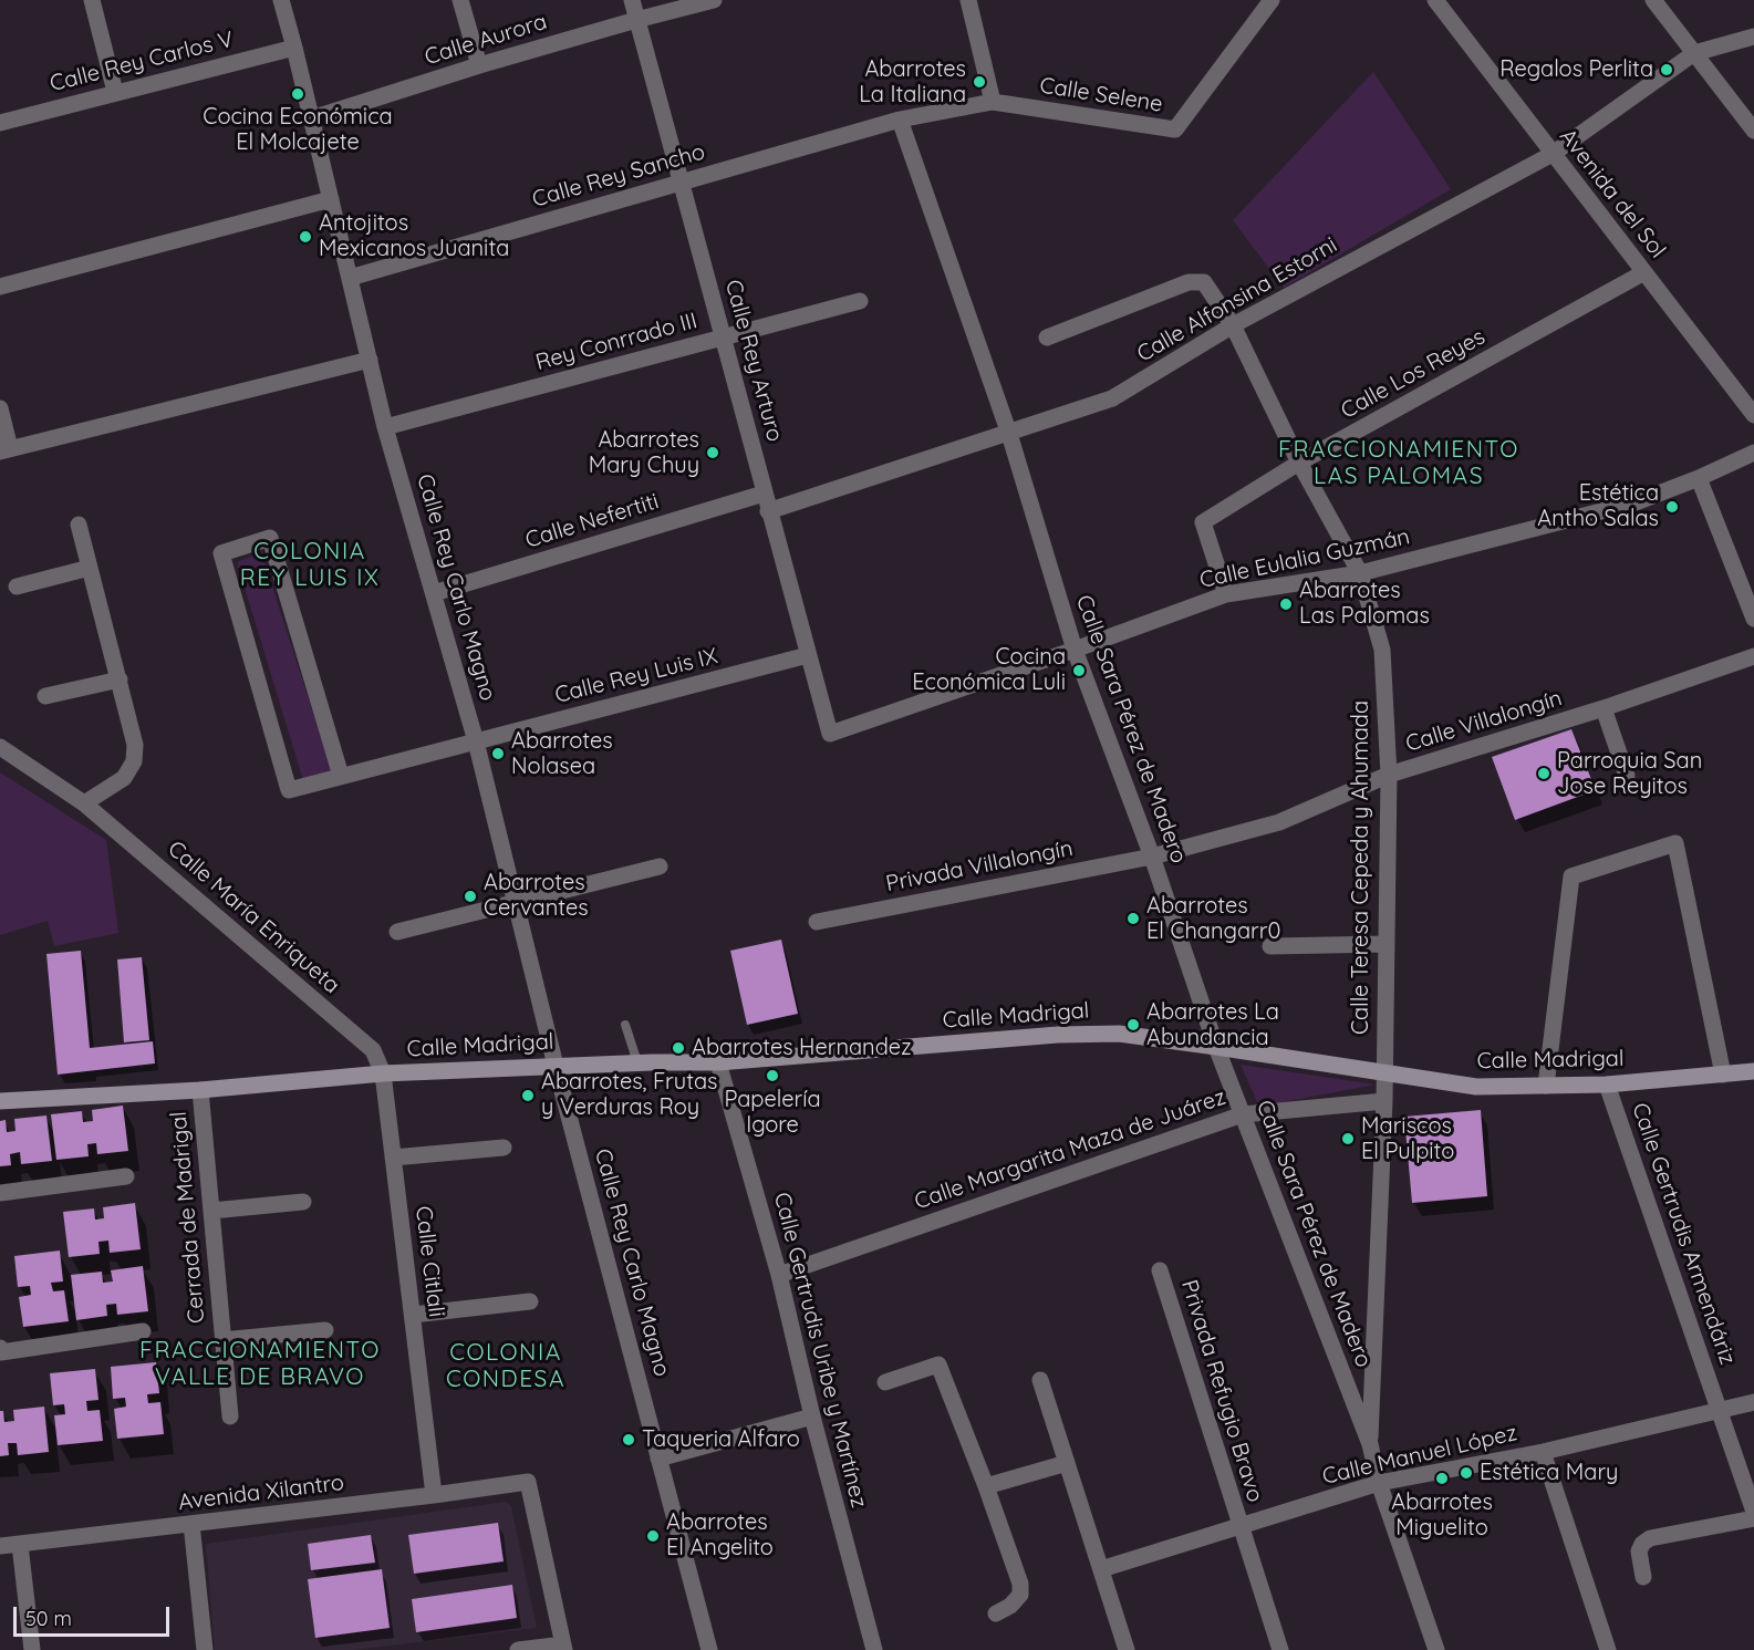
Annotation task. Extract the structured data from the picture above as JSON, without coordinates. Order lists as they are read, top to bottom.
{
  "streets": {
    "street": [
      "Calle Aurora",
      "Calle Rey Carlos V",
      "Calle Selene",
      "Calle Rey Sancho",
      "Avenida del Sol",
      "Calle Alfonsina Estorni",
      "Rey Conrrado III",
      "Calle Rey Arturo",
      "Calle Los Reyes",
      "Calle Nefertiti",
      "Calle Eulalia Guzmán",
      "Calle Rey Carlo Magno",
      "Calle Rey Luis IX",
      "Calle Villalongín",
      "Calle Sara Pérez de Madero",
      "Privada Villalongín",
      "Calle Teresa Cepeda y Ahumada",
      "Calle María Enriqueta",
      "Calle Madrigal",
      "Calle Margarita Maza de Juárez",
      "Cerrada de Madrigal",
      "Calle Gertrudis Armendáriz",
      "Calle Citlali",
      "Calle Gertrudis Uribe y Martínez",
      "Privada Refugio Bravo",
      "Calle Manuel López",
      "Avenida Xilantro"
    ]
  },
  "crossings": [
    ["Calle Aurora", "Calle Rey Arturo"],
    ["Calle Aurora", "Calle Rey Carlo Magno"],
    ["Calle Rey Carlos V", "Calle Rey Carlo Magno"],
    ["Calle Selene", "Calle Rey Sancho"],
    ["Calle Selene", "Calle Sara Pérez de Madero"],
    ["Calle Rey Sancho", "Calle Rey Arturo"],
    ["Calle Rey Sancho", "Calle Rey Carlo Magno"],
    ["Calle Rey Sancho", "Calle Sara Pérez de Madero"],
    ["Avenida del Sol", "Calle Alfonsina Estorni"],
    ["Avenida del Sol", "Calle Los Reyes"],
    ["Calle Alfonsina Estorni", "Calle Rey Arturo"],
    ["Calle Alfonsina Estorni", "Calle Sara Pérez de Madero"],
    ["Calle Alfonsina Estorni", "Calle Teresa Cepeda y Ahumada"],
    ["Rey Conrrado III", "Calle Rey Arturo"],
    ["Rey Conrrado III", "Calle Rey Carlo Magno"],
    ["Calle Rey Arturo", "Calle Nefertiti"],
    ["Calle Rey Arturo", "Calle Eulalia Guzmán"],
    ["Calle Rey Arturo", "Calle Rey Luis IX"],
    ["Calle Los Reyes", "Calle Eulalia Guzmán"],
    ["Calle Los Reyes", "Calle Teresa Cepeda y Ahumada"],
    ["Calle Nefertiti", "Calle Rey Carlo Magno"],
    ["Calle Eulalia Guzmán", "Calle Sara Pérez de Madero"],
    ["Calle Eulalia Guzmán", "Calle Teresa Cepeda y Ahumada"],
    ["Calle Rey Carlo Magno", "Calle Rey Luis IX"],
    ["Calle Rey Carlo Magno", "Calle Madrigal"],
    ["Calle Villalongín", "Calle Sara Pérez de Madero"],
    ["Calle Villalongín", "Privada Villalongín"],
    ["Calle Villalongín", "Calle Teresa Cepeda y Ahumada"],
    ["Calle Sara Pérez de Madero", "Privada Villalongín"],
    ["Calle Sara Pérez de Madero", "Calle Teresa Cepeda y Ahumada"],
    ["Calle Sara Pérez de Madero", "Calle Madrigal"],
    ["Calle Sara Pérez de Madero", "Calle Margarita Maza de Juárez"],
    ["Calle Sara Pérez de Madero", "Calle Manuel López"],
    ["Calle Teresa Cepeda y Ahumada", "Calle Madrigal"],
    ["Calle Teresa Cepeda y Ahumada", "Calle Margarita Maza de Juárez"],
    ["Calle María Enriqueta", "Calle Madrigal"],
    ["Calle María Enriqueta", "Calle Citlali"],
    ["Calle Madrigal", "Cerrada de Madrigal"],
    ["Calle Madrigal", "Calle Gertrudis Armendáriz"],
    ["Calle Madrigal", "Calle Citlali"],
    ["Calle Madrigal", "Calle Gertrudis Uribe y Martínez"],
    ["Calle Margarita Maza de Juárez", "Calle Gertrudis Uribe y Martínez"],
    ["Calle Gertrudis Armendáriz", "Calle Manuel López"],
    ["Calle Citlali", "Avenida Xilantro"],
    ["Privada Refugio Bravo", "Calle Manuel López"]
  ],
  "districts": [
    "FRACCIONAMIENTO LAS PALOMAS",
    "COLONIA REY LUIS IX",
    "FRACCIONAMIENTO VALLE DE BRAVO",
    "COLONIA CONDESA"
  ],
  "places": [
    "Regalos Perlita",
    "Abarrotes La Italiana",
    "Cocina Económica El Molcajete",
    "Antojitos Mexicanos Juanita",
    "Abarrotes Mary Chuy",
    "Estética Antho Salas",
    "Abarrotes Las Palomas",
    "Cocina Económica Luli",
    "Abarrotes Nolasea",
    "Parroquia San Jose Reyitos",
    "Abarrotes Cervantes",
    "Abarrotes El Changarr0",
    "Abarrotes La Abundancia",
    "Abarrotes Hernandez",
    "Papelería Igore",
    "Abarrotes, Frutas y Verduras Roy",
    "Mariscos El Pulpito",
    "Taqueria Alfaro",
    "Estética Mary",
    "Abarrotes Miguelito",
    "Abarrotes El Angelito"
  ],
  "scale_bar": "50 m"
}
